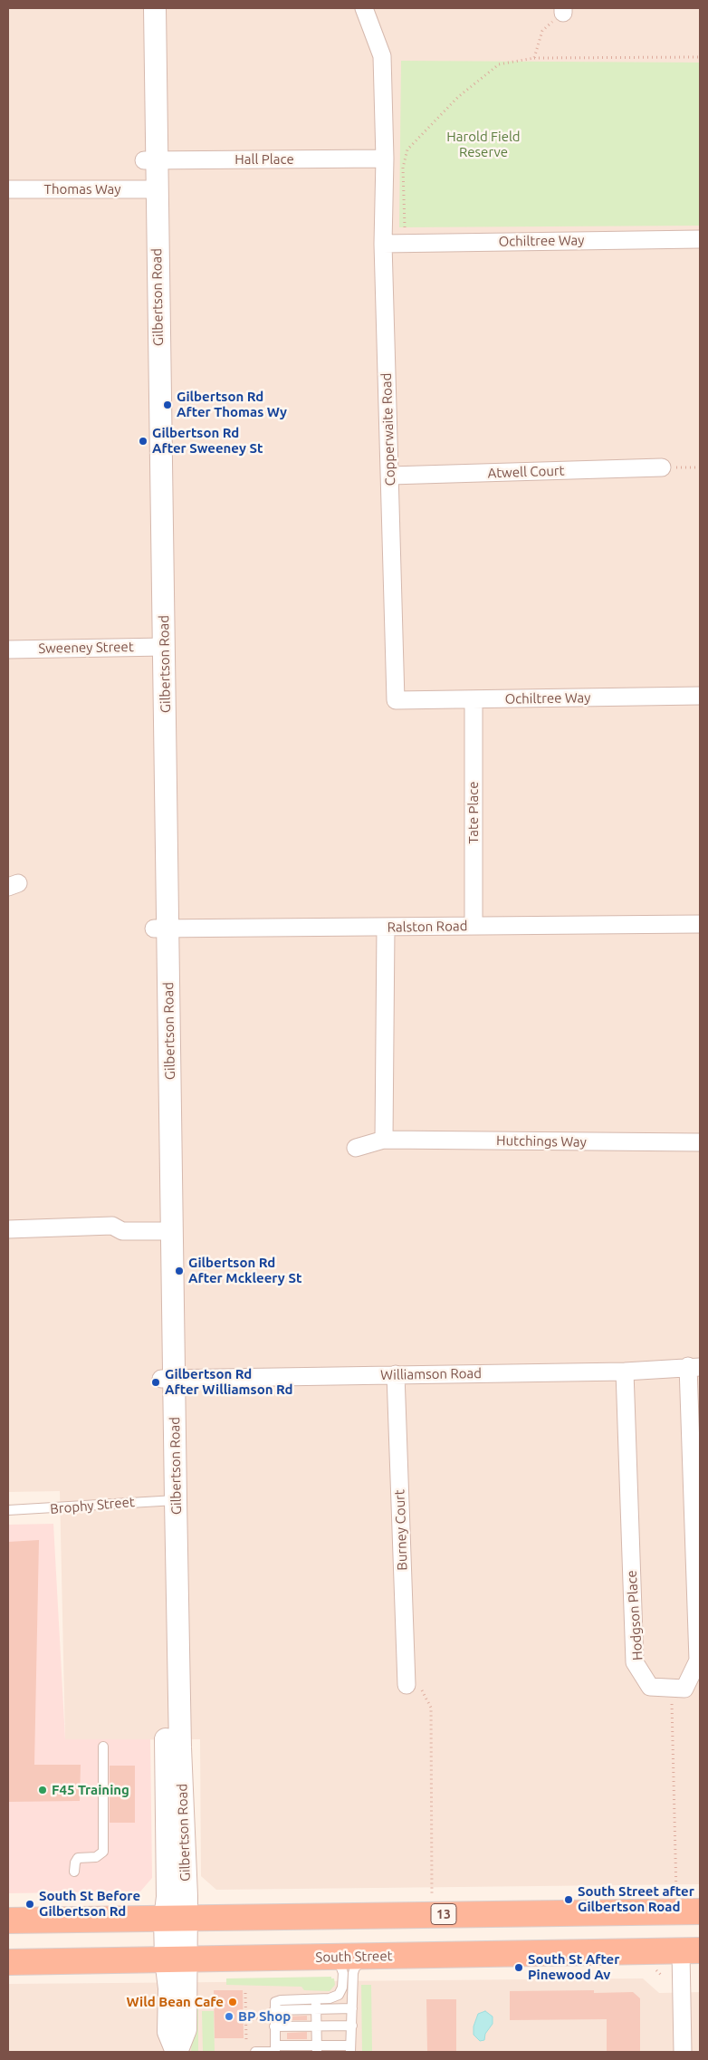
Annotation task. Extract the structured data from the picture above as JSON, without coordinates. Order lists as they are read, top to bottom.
{
  "streets": {
    "highway": ["13", "South Street"],
    "street": [
      "Hall Place",
      "Thomas Way",
      "Ochiltree Way",
      "Gilbertson Road",
      "Copperwaite Road",
      "Atwell Court",
      "Sweeney Street",
      "Tate Place",
      "Ralston Road",
      "Hutchings Way",
      "Williamson Road",
      "Burney Court",
      "Hodgson Place"
    ],
    "lane": ["Brophy Street"]
  },
  "crossings": [
    ["Hall Place", "Gilbertson Road"],
    ["Hall Place", "Copperwaite Road"],
    ["Thomas Way", "Gilbertson Road"],
    ["Ochiltree Way", "Copperwaite Road"],
    ["Ochiltree Way", "Tate Place"],
    ["Gilbertson Road", "Sweeney Street"],
    ["Gilbertson Road", "Ralston Road"],
    ["Gilbertson Road", "Williamson Road"],
    ["Gilbertson Road", "Brophy Street"],
    ["Gilbertson Road", "13"],
    ["Gilbertson Road", "South Street"],
    ["Copperwaite Road", "Atwell Court"],
    ["Tate Place", "Ralston Road"],
    ["Williamson Road", "Burney Court"],
    ["Williamson Road", "Hodgson Place"]
  ],
  "parks": ["Harold Field Reserve"],
  "places": [
    "Gilbertson Rd After Thomas Wy",
    "Gilbertson Rd After Sweeney St",
    "Gilbertson Rd After Mckleery St",
    "Gilbertson Rd After Williamson Rd",
    "F45 Training",
    "South Street after Gilbertson Road",
    "South St Before Gilbertson Rd",
    "South St After Pinewood Av",
    "Wild Bean Cafe",
    "BP Shop"
  ]
}
